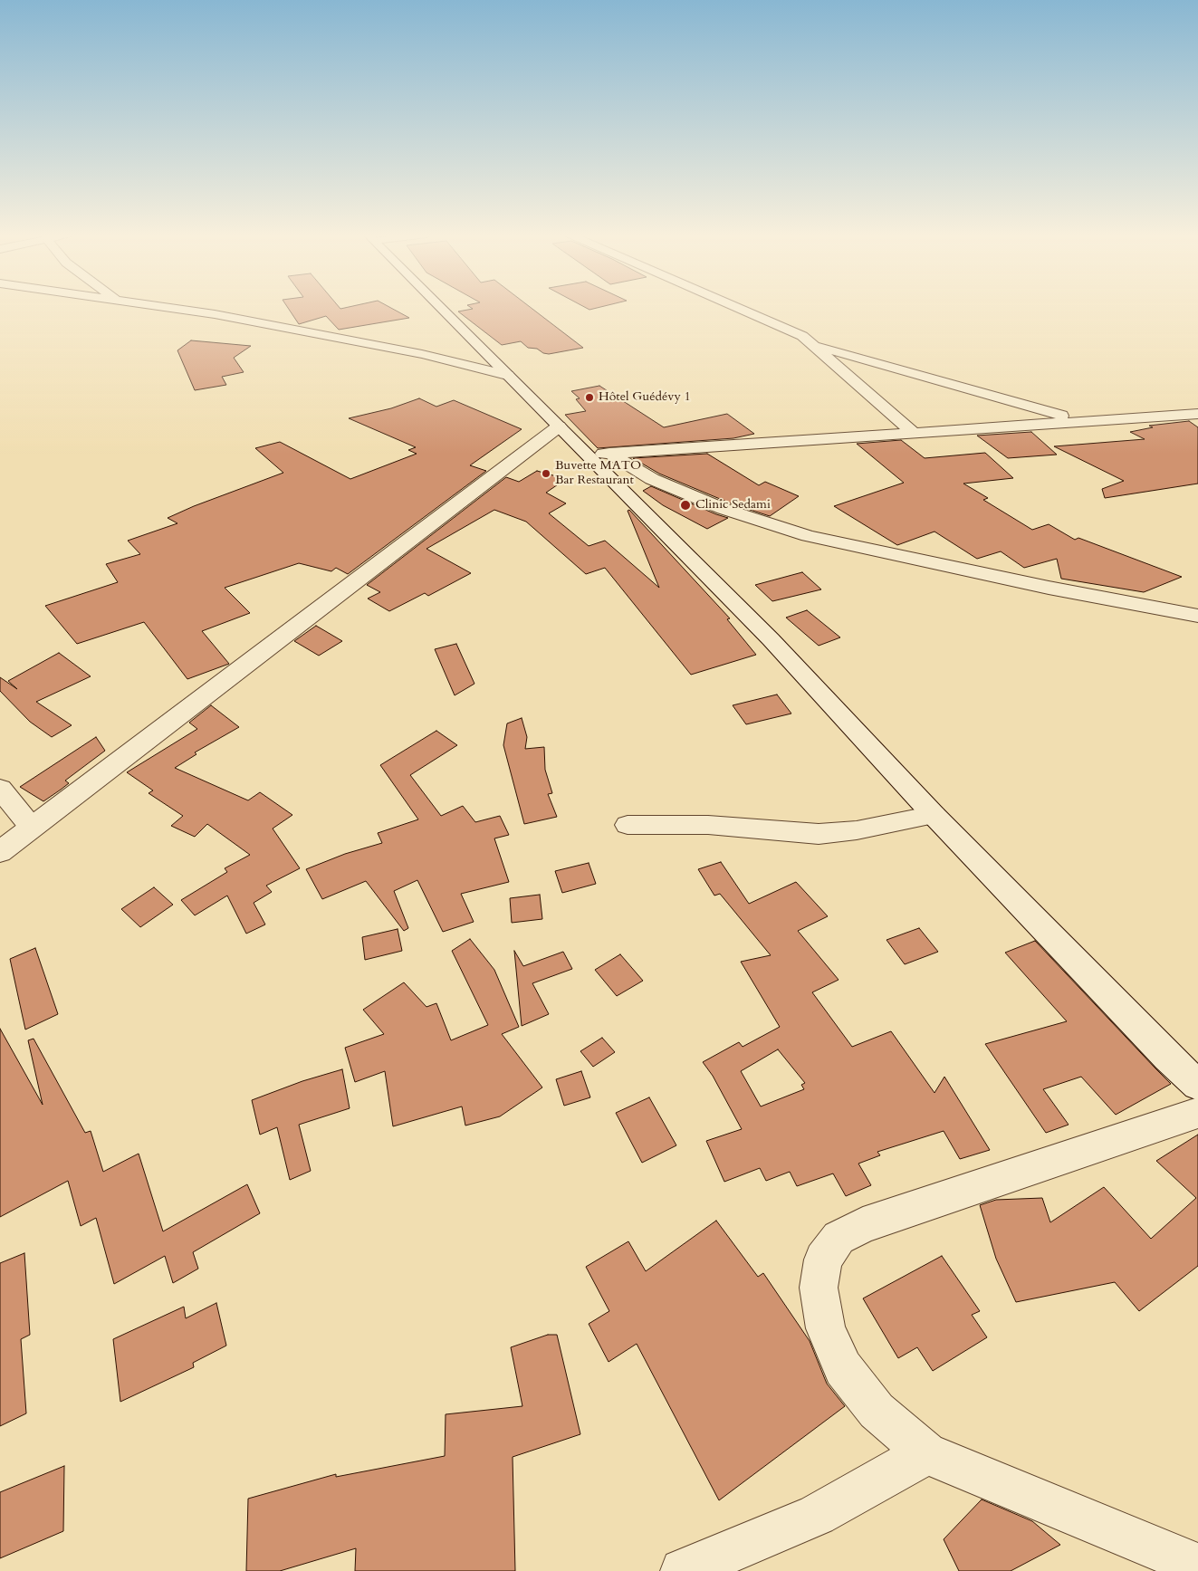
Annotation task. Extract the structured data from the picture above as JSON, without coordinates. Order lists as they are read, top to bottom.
{
  "places": ["Hôtel Guédévy 1", "Buvette MATO Bar Restaurant", "Clinic Sedami"]
}
